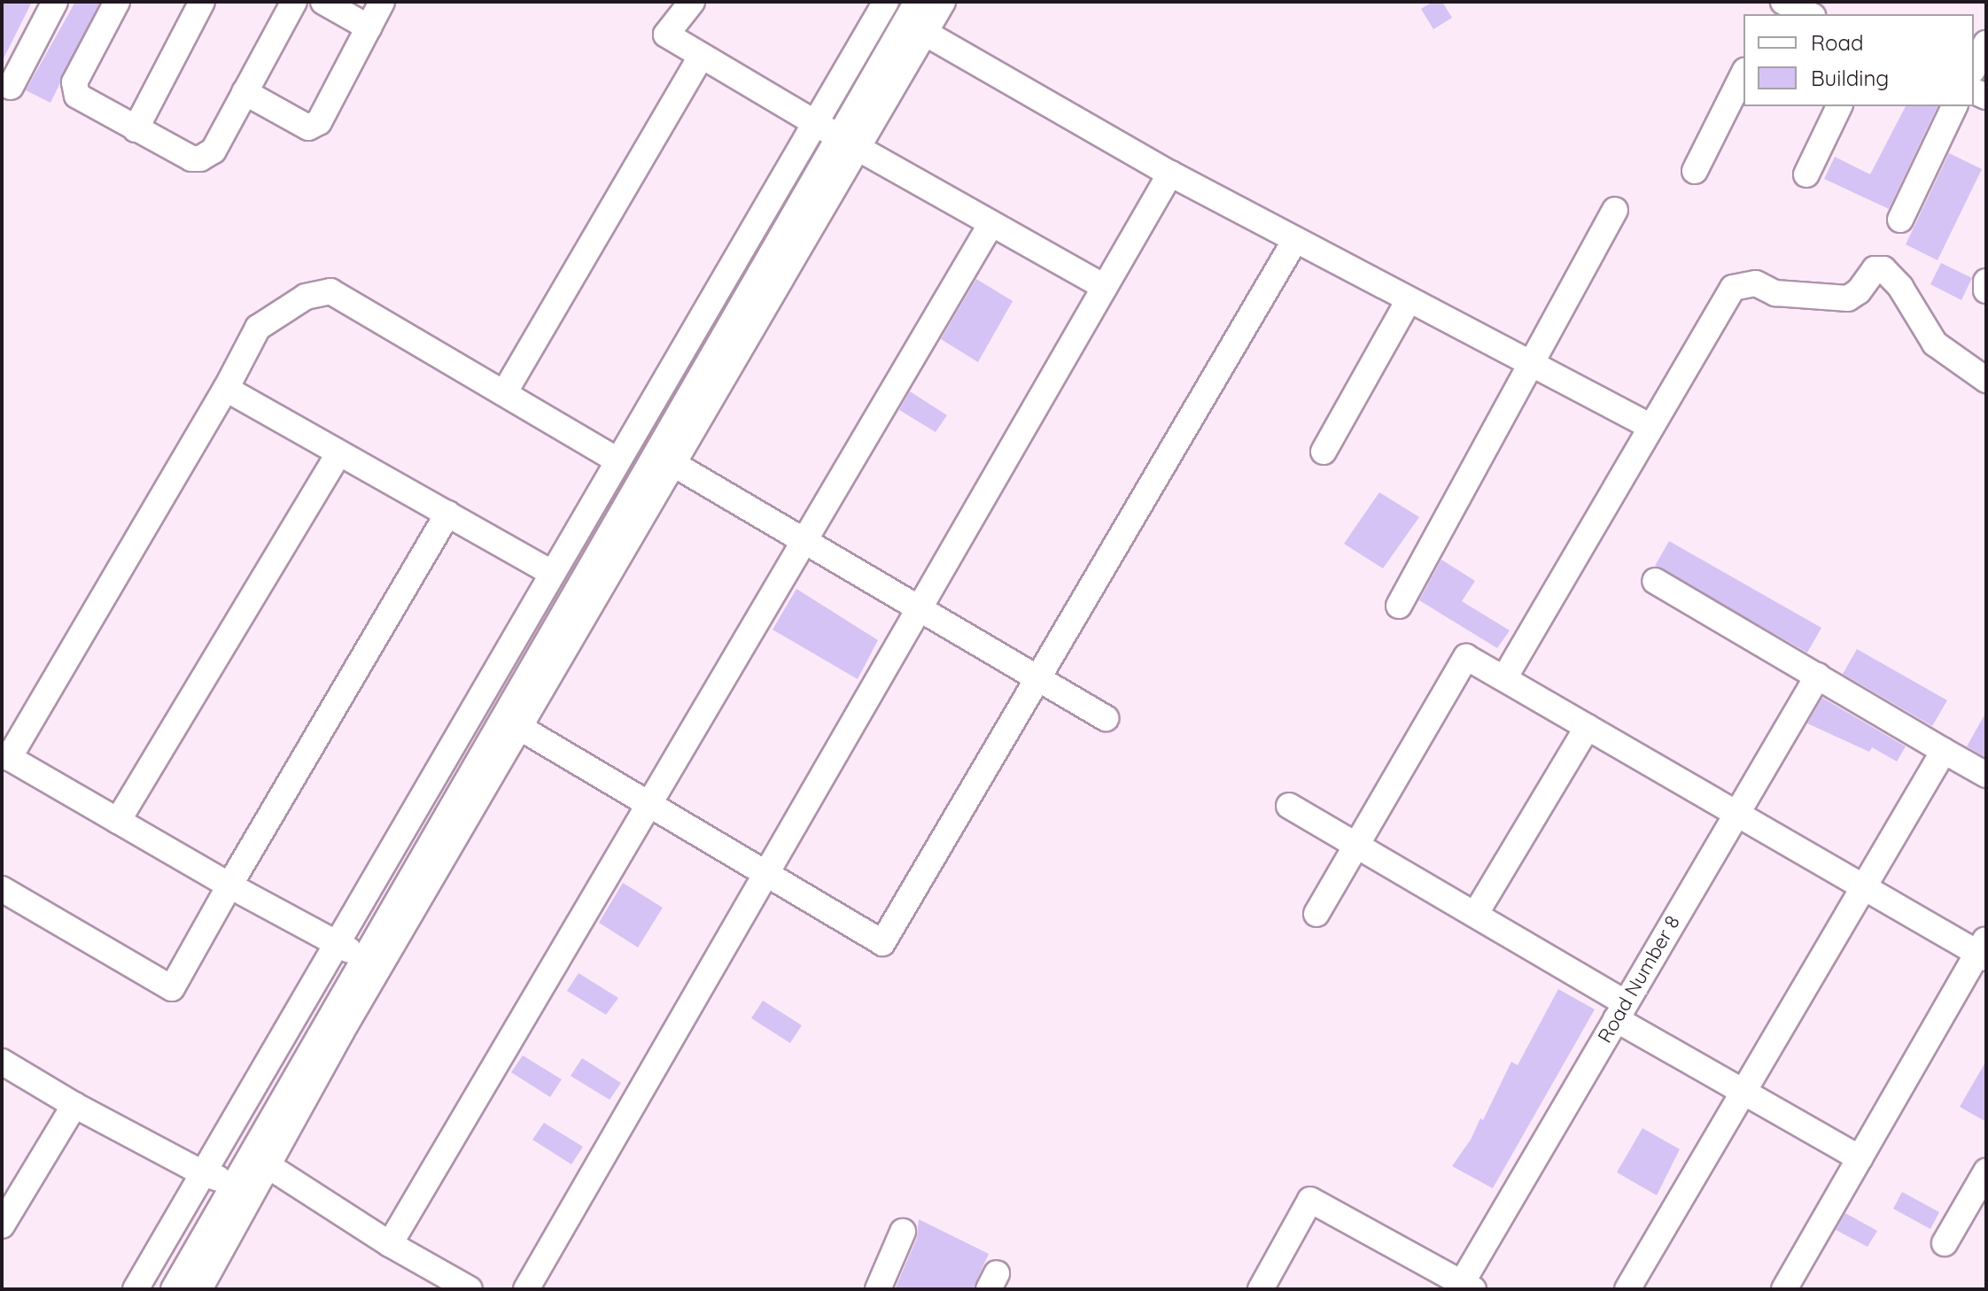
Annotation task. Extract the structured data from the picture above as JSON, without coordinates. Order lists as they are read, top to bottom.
{
  "streets": {
    "street": ["Road Number 8"]
  },
  "legend": ["Road", "Building"]
}
